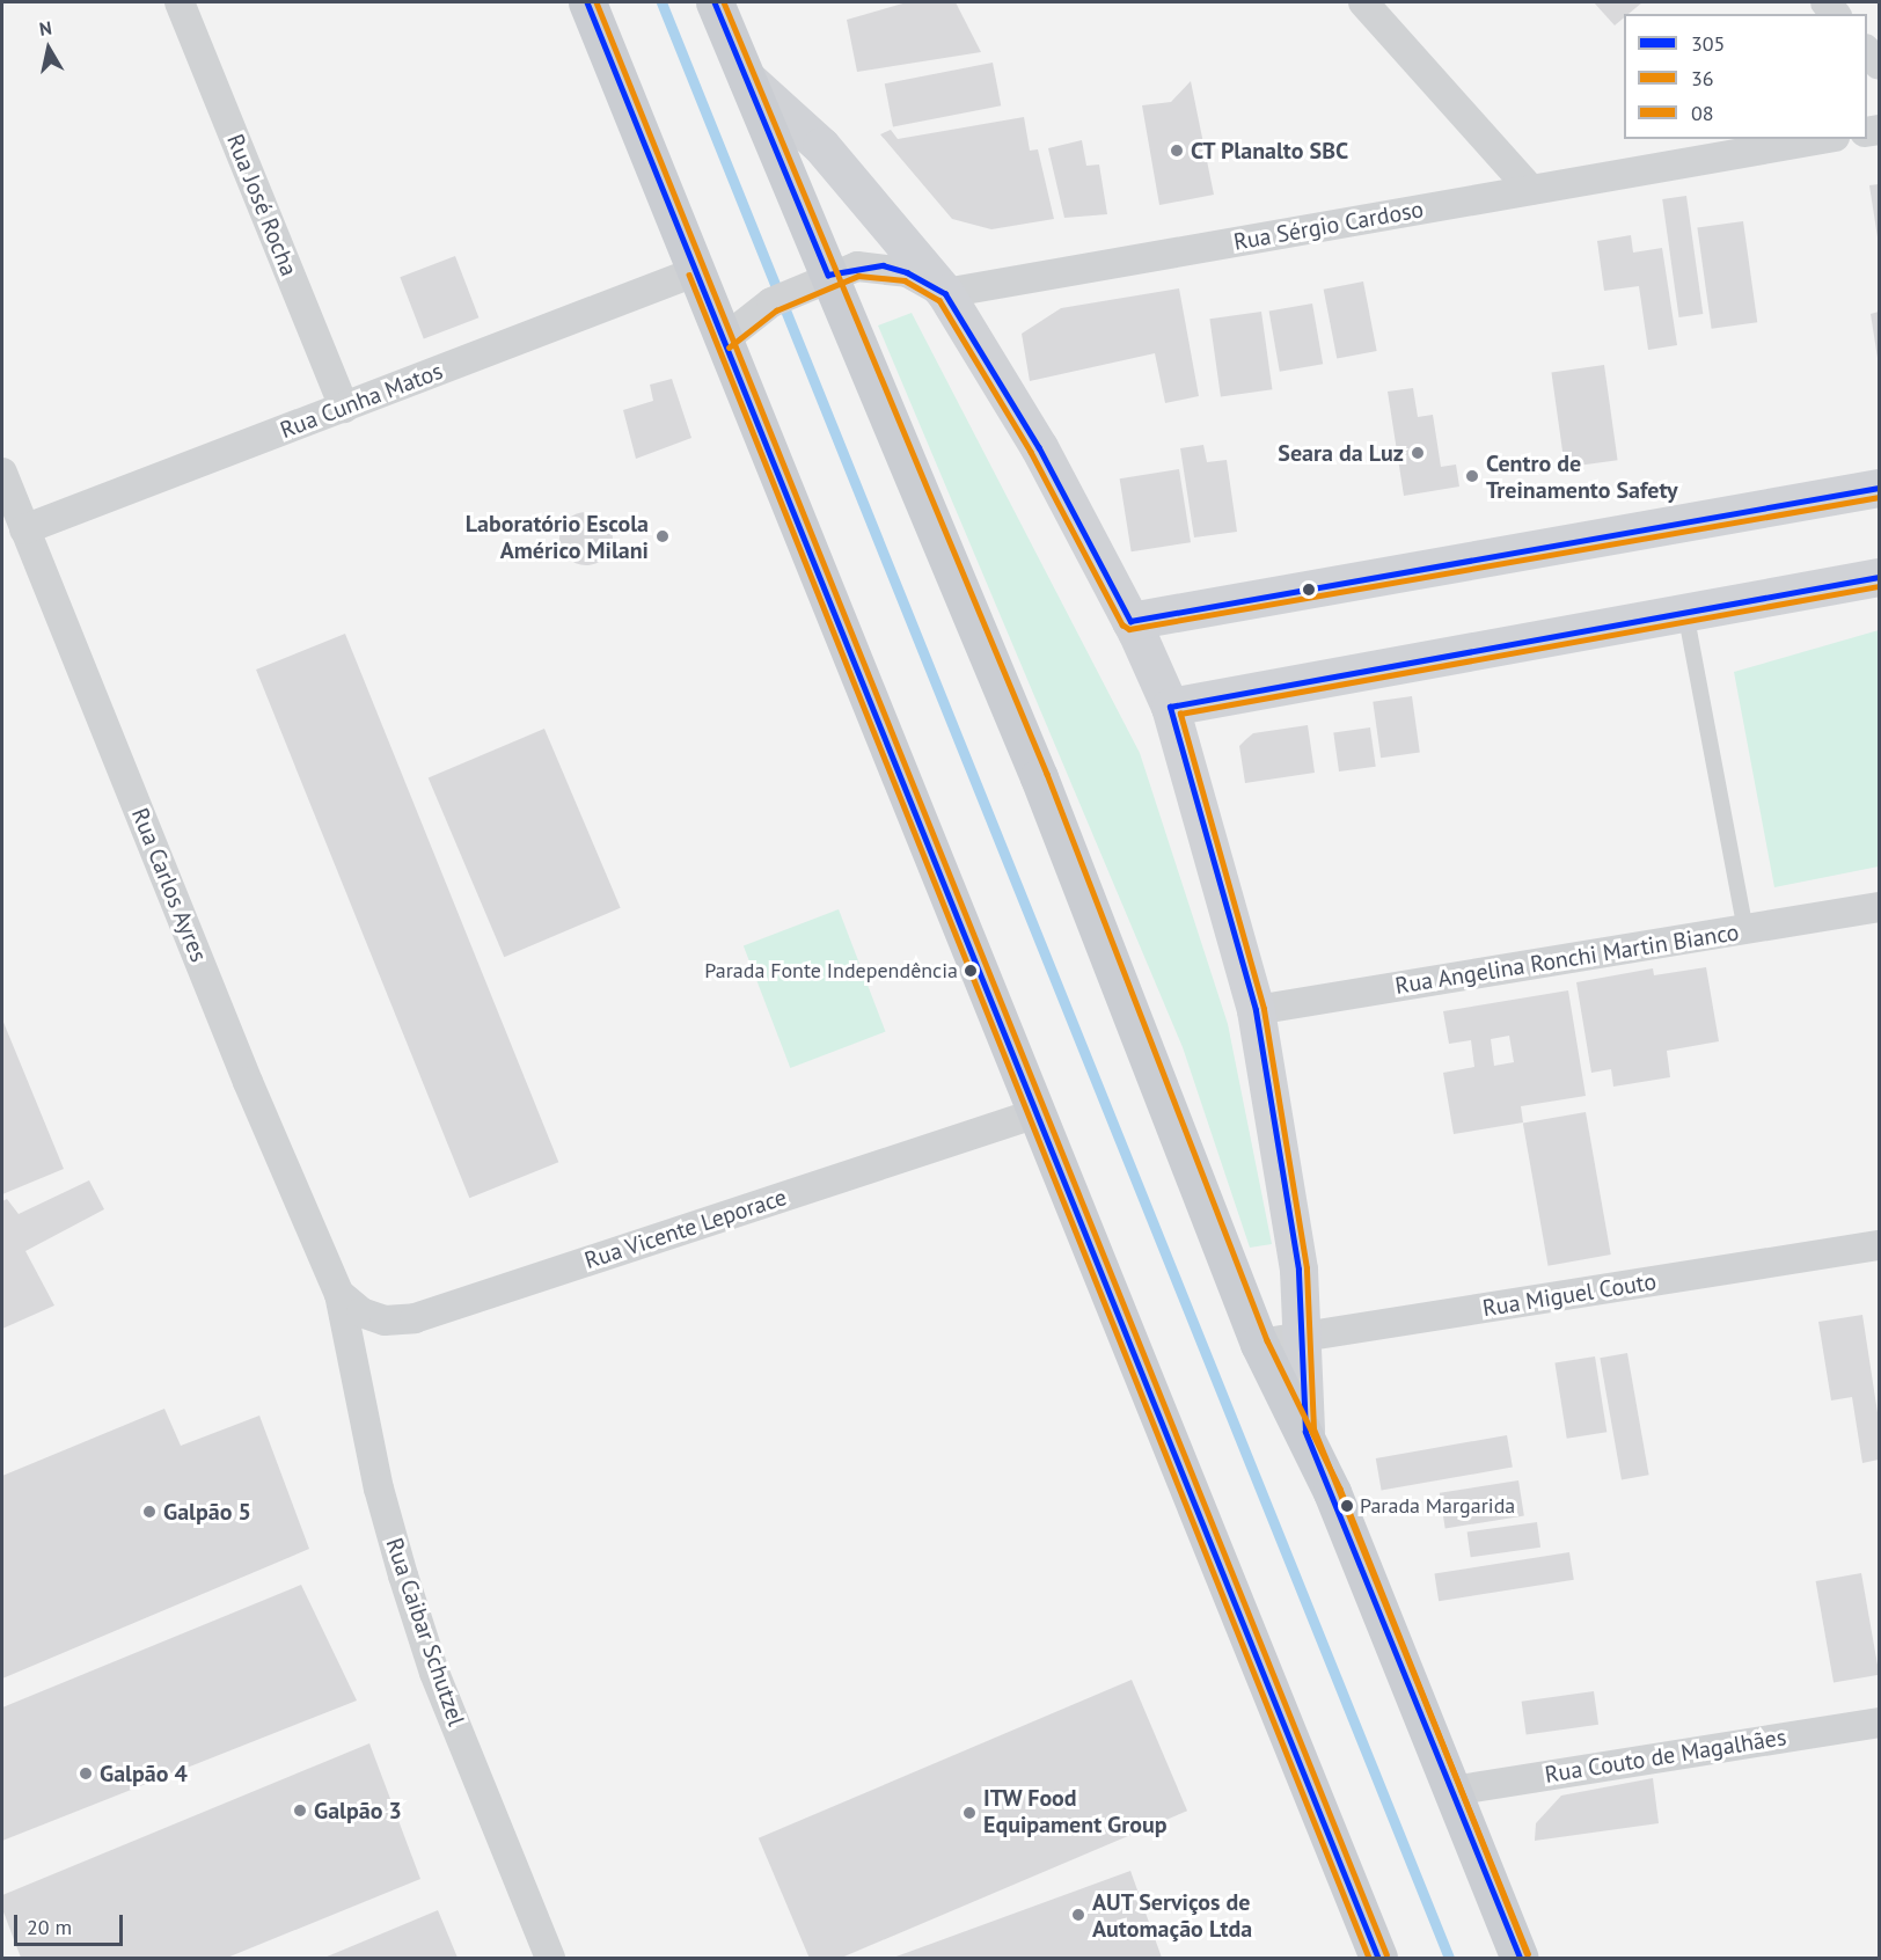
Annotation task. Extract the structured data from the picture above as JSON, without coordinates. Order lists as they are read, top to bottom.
{
  "streets": {
    "street": [
      "Rua José Rocha",
      "Rua Sérgio Cardoso",
      "Rua Cunha Matos",
      "Rua Carlos Ayres",
      "Rua Angelina Ronchi Martin Bianco",
      "Rua Vicente Leporace",
      "Rua Miguel Couto",
      "Rua Caibar Schutzel",
      "Rua Couto de Magalhães"
    ]
  },
  "crossings": [
    ["Rua José Rocha", "Rua Cunha Matos"],
    ["Rua Cunha Matos", "Rua Carlos Ayres"],
    ["Rua Carlos Ayres", "Rua Vicente Leporace"],
    ["Rua Carlos Ayres", "Rua Caibar Schutzel"],
    ["Rua Vicente Leporace", "Rua Caibar Schutzel"]
  ],
  "places": [
    "CT Planalto SBC",
    "Seara da Luz",
    "Centro de Treinamento Safety",
    "Laboratório Escola Américo Milani",
    "Parada Fonte Independência",
    "Parada Margarida",
    "Galpão 5",
    "Galpão 4",
    "Galpão 3",
    "ITW Food Equipament Group",
    "AUT Serviços de Automação Ltda"
  ],
  "lines": ["transit line 305", "transit line 08", "transit line 36"],
  "legend": ["305", "36", "08"],
  "scale_bar": "20 m",
  "north": "top"
}
